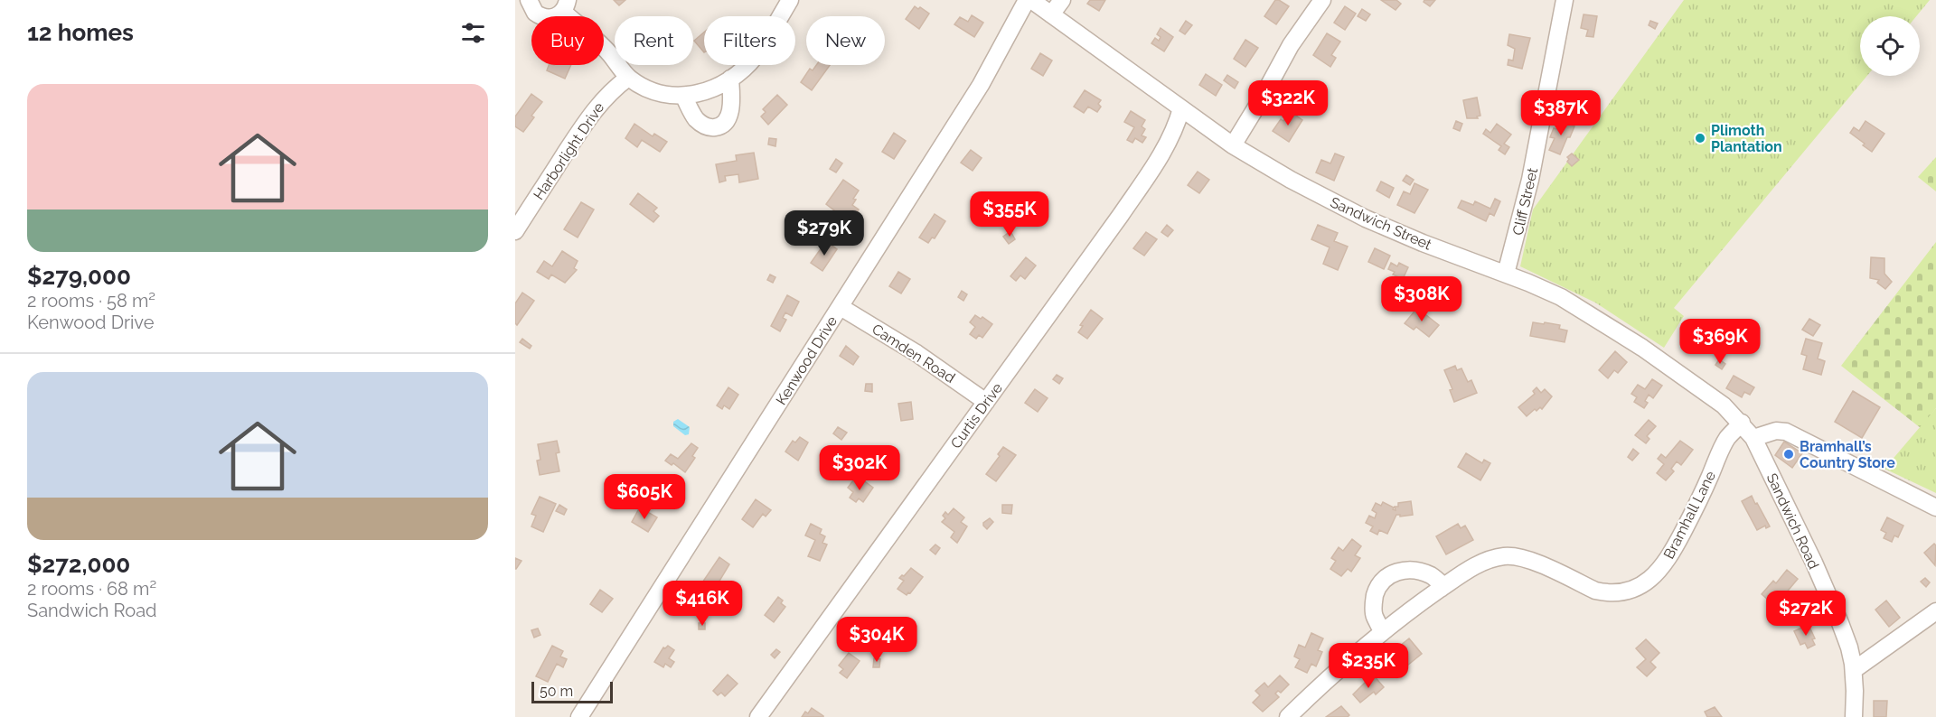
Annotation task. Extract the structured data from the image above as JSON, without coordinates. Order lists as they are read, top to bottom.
{
  "streets": {
    "street": [
      "Harborlight Drive",
      "Cliff Street",
      "Sandwich Street",
      "Camden Road",
      "Kenwood Drive",
      "Curtis Drive",
      "Bramhall Lane",
      "Sandwich Road"
    ]
  },
  "crossings": [
    ["Cliff Street", "Sandwich Street"],
    ["Sandwich Street", "Curtis Drive"],
    ["Sandwich Street", "Bramhall Lane"],
    ["Sandwich Street", "Sandwich Road"],
    ["Camden Road", "Kenwood Drive"],
    ["Camden Road", "Curtis Drive"],
    ["Bramhall Lane", "Sandwich Road"]
  ],
  "places": ["Plimoth Plantation", "Bramhall’s Country Store"],
  "scale_bar": "50 m",
  "page": {
    "heading": "12 homes",
    "chip": [
      "Buy",
      "Rent",
      "Filters",
      "New"
    ],
    "list": [
      {
        "name": "$279,000",
        "note": "2 rooms · 58 m² · Kenwood Drive"
      },
      {
        "name": "$272,000",
        "note": "2 rooms · 68 m² · Sandwich Road"
      }
    ],
    "price": [
      "$322K",
      "$387K",
      "$355K",
      "$279K",
      "$308K",
      "$369K",
      "$302K",
      "$605K",
      "$416K",
      "$272K",
      "$304K",
      "$235K"
    ],
    "scale": "50 m"
  }
}
